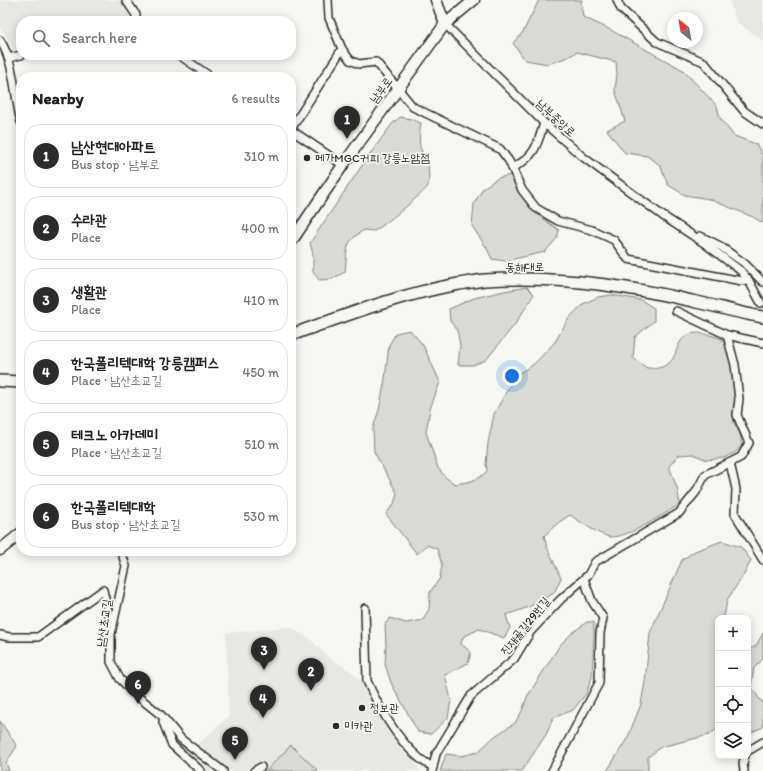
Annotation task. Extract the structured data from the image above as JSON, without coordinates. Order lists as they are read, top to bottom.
{
  "streets": {
    "main road": ["동해대로"],
    "street": [
      "남부로",
      "남부중앙로",
      "남산초교길",
      "진재골길29번길"
    ]
  },
  "crossings": [
    ["남부로", "남부중앙로"]
  ],
  "places": ["메가MGC커피 강릉노암점", "정보관", "미카관"],
  "north": "top left",
  "page": {
    "search": "Search here",
    "heading": ["Nearby", "6 results"],
    "pins": [
      "1",
      "3",
      "2",
      "6",
      "4",
      "5"
    ],
    "list": [
      {
        "mark": "1",
        "name": "남산현대아파트",
        "note": "Bus stop · 남부로",
        "value": "310 m"
      },
      {
        "mark": "2",
        "name": "수라관",
        "note": "Place",
        "value": "400 m"
      },
      {
        "mark": "3",
        "name": "생활관",
        "note": "Place",
        "value": "410 m"
      },
      {
        "mark": "4",
        "name": "한국폴리텍대학 강릉캠퍼스",
        "note": "Place · 남산초교길",
        "value": "450 m"
      },
      {
        "mark": "5",
        "name": "테크노 아카데미",
        "note": "Place · 남산초교길",
        "value": "510 m"
      },
      {
        "mark": "6",
        "name": "한국폴리텍대학",
        "note": "Bus stop · 남산초교길",
        "value": "530 m"
      }
    ],
    "map_buttons": ["+", "−"]
  }
}
